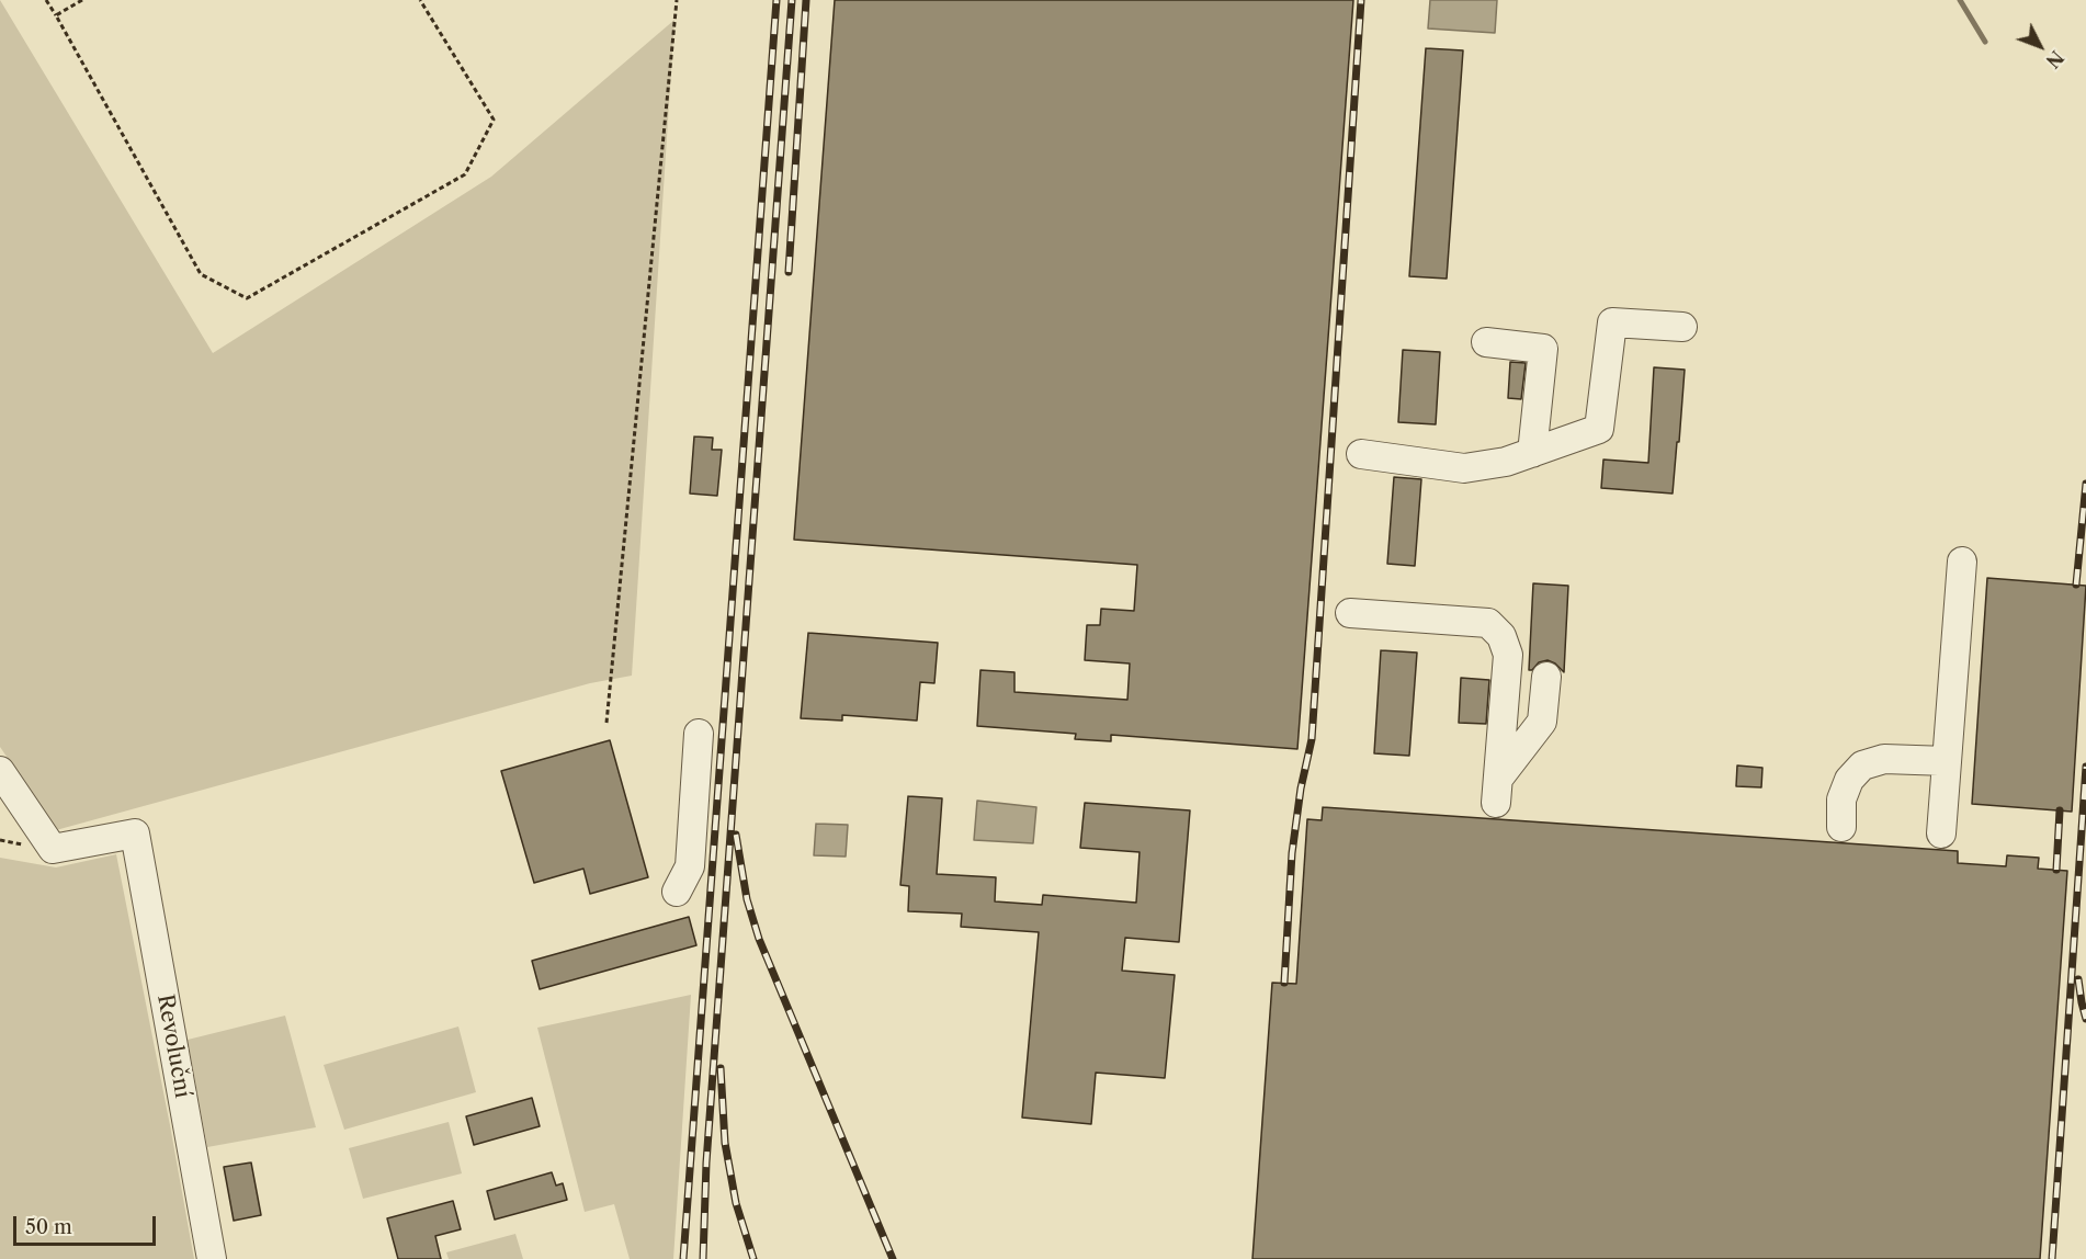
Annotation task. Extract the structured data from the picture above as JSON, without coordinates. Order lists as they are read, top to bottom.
{
  "streets": {
    "street": ["Revoluční"]
  },
  "scale_bar": "50 m",
  "north": "bottom right"
}
